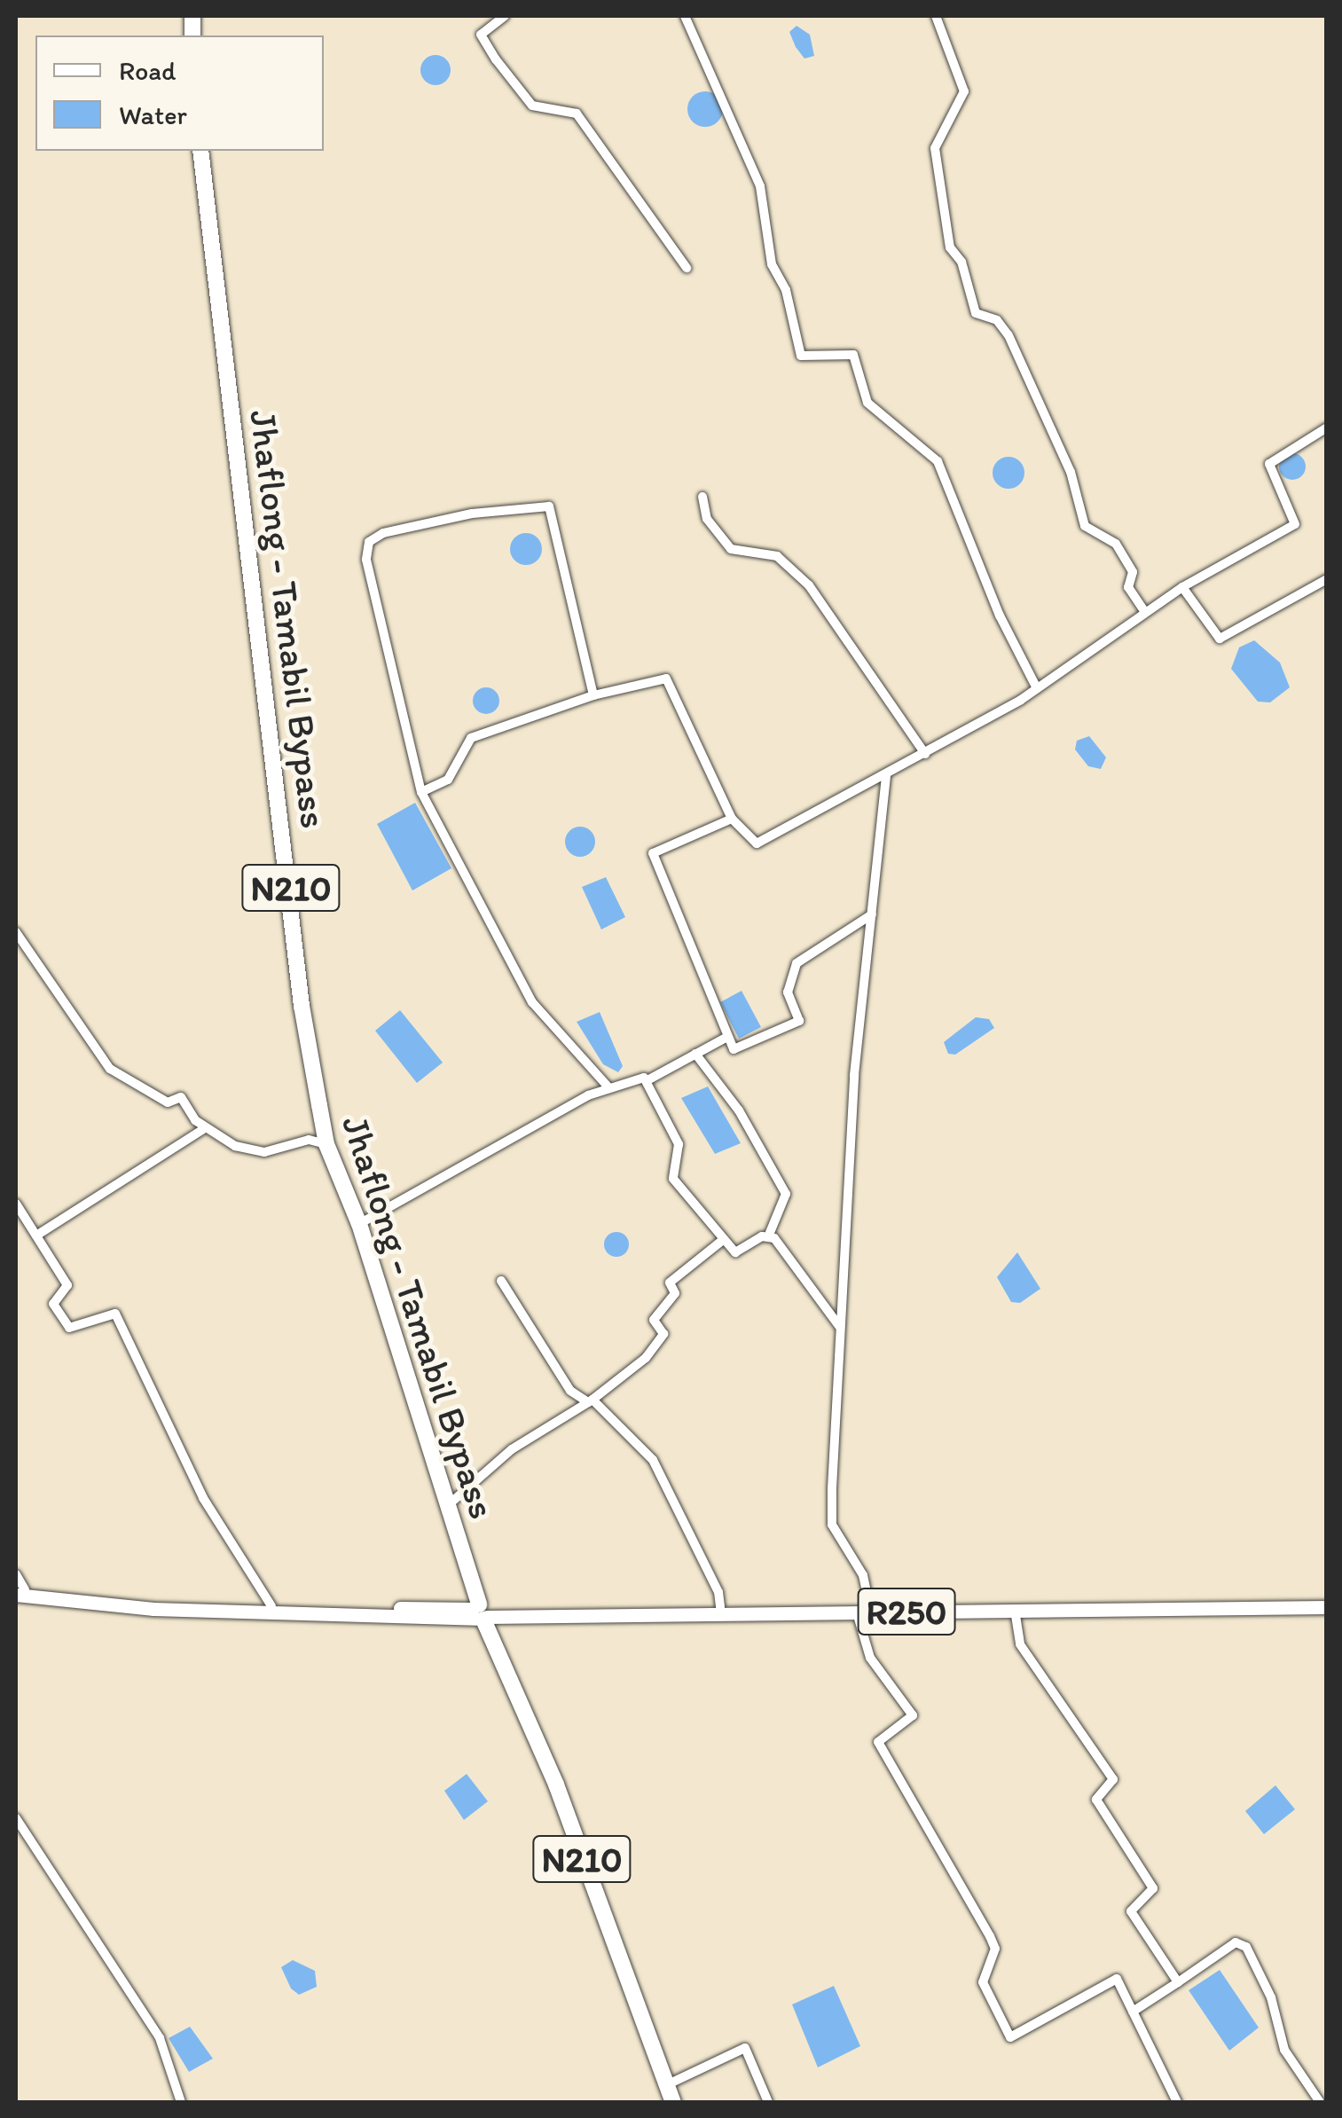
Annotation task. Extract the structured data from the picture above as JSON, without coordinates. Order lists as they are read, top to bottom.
{
  "streets": {
    "highway": ["Jhaflong - Tamabil Bypass", "N210"],
    "main road": ["R250"]
  },
  "crossings": [
    ["Jhaflong - Tamabil Bypass", "R250"]
  ],
  "legend": ["Road", "Water"]
}
